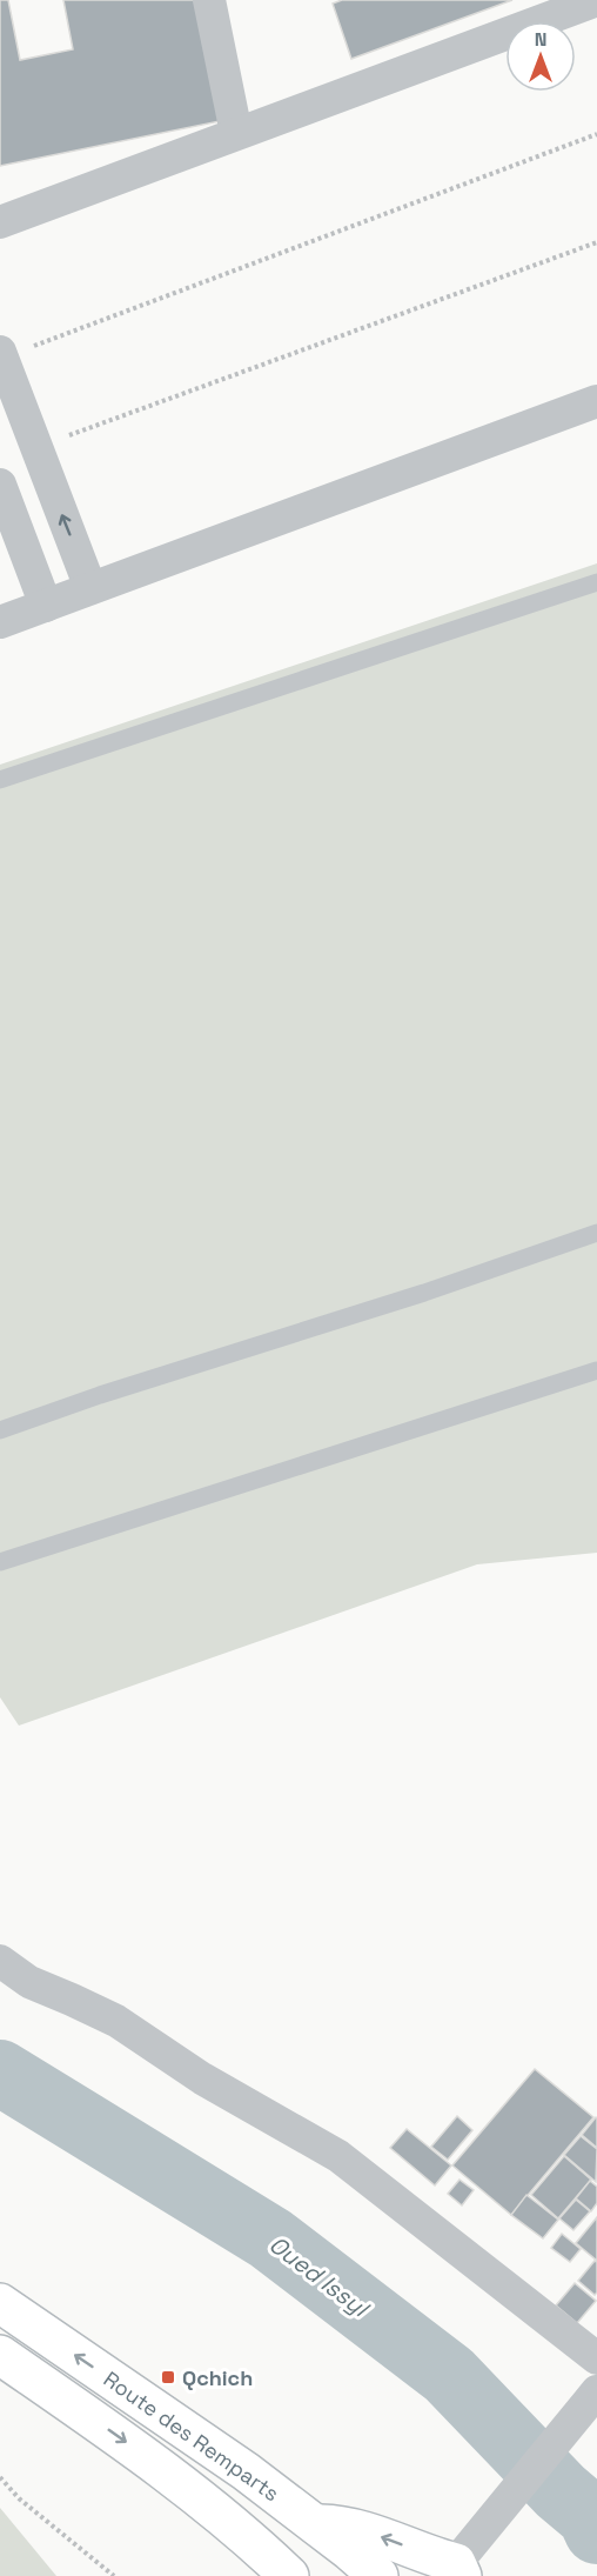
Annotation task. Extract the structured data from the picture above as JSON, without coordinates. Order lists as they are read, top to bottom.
{
  "streets": {
    "main road": ["Route des Remparts"]
  },
  "water": ["Oued Issyl"],
  "places": {
    "transit": ["Qchich"]
  },
  "north": "top"
}
